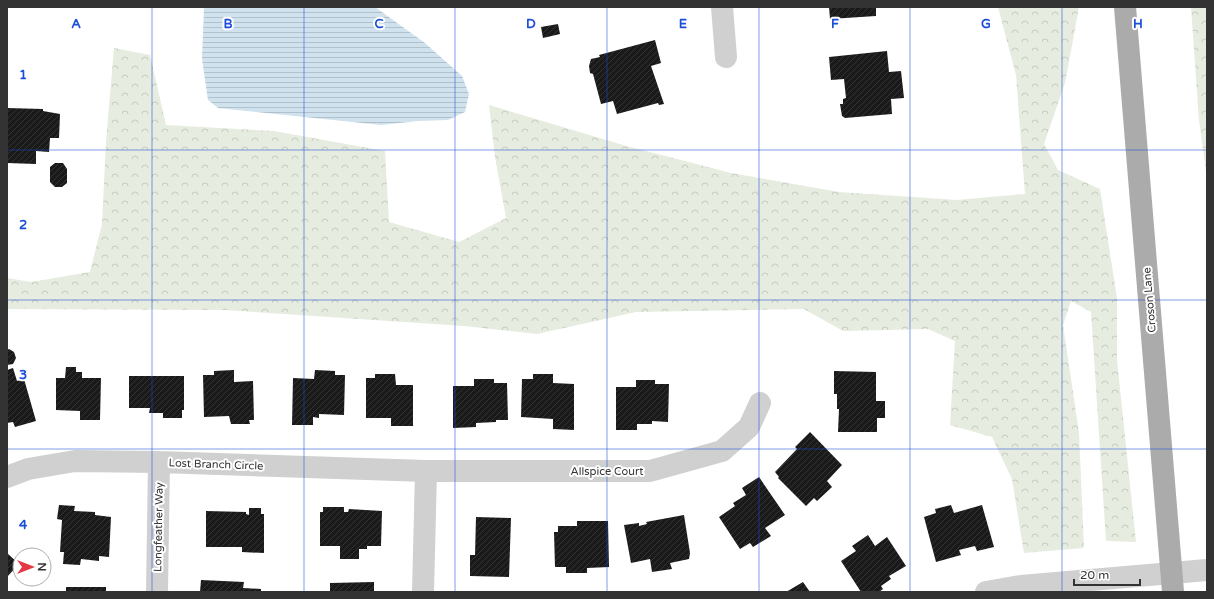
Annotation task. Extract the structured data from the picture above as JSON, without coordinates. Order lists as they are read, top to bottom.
{
  "streets": {
    "main road": ["Croson Lane"],
    "street": ["Lost Branch Circle", "Allspice Court", "Longfeather Way"]
  },
  "crossings": [
    ["Lost Branch Circle", "Allspice Court"],
    ["Lost Branch Circle", "Longfeather Way"]
  ],
  "scale_bar": "20 m",
  "north": "right",
  "grid": {
    "columns": [
      "A",
      "B",
      "C",
      "D",
      "E",
      "F",
      "G",
      "H"
    ],
    "rows": [
      "1",
      "2",
      "3",
      "4"
    ]
  }
}
